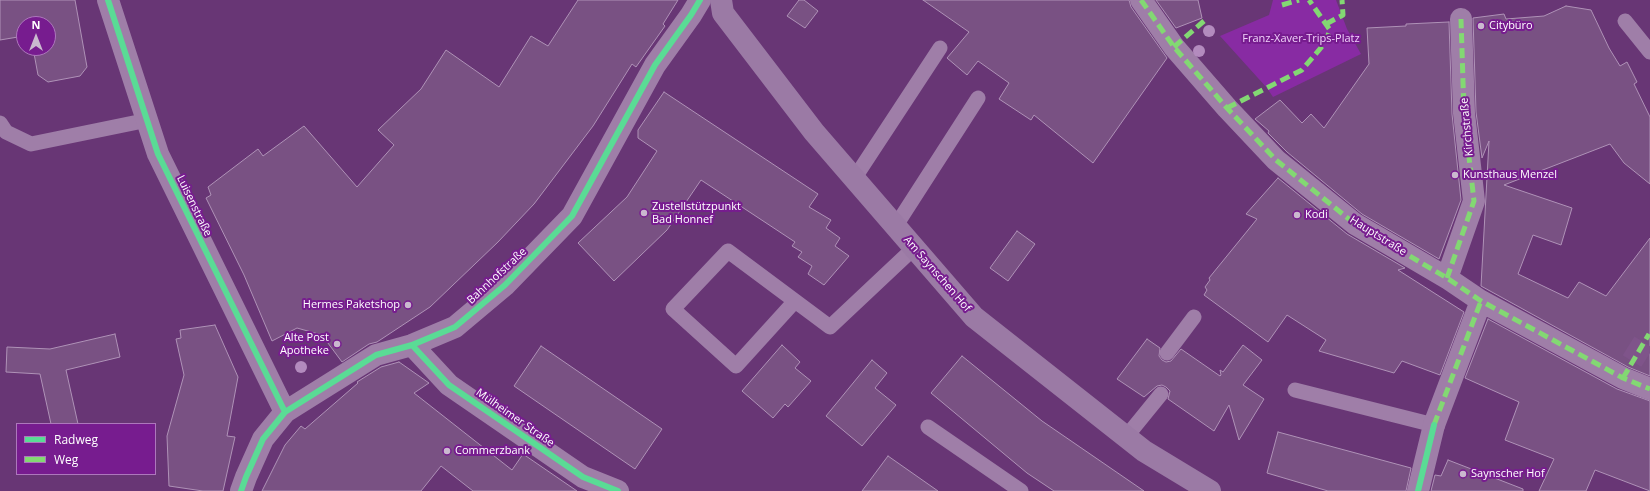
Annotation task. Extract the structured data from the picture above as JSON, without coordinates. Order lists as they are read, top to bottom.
{
  "streets": {
    "main road": ["Am Saynschen Hof"],
    "street": [
      "Kirchstraße",
      "Luisenstraße",
      "Hauptstraße",
      "Bahnhofstraße",
      "Mülheimer Straße"
    ]
  },
  "crossings": [
    ["Kirchstraße", "Hauptstraße"],
    ["Luisenstraße", "Bahnhofstraße"],
    ["Am Saynschen Hof", "Bahnhofstraße"],
    ["Bahnhofstraße", "Mülheimer Straße"]
  ],
  "parks": ["Franz-Xaver-Trips-Platz"],
  "places": [
    "Citybüro",
    "Kunsthaus Menzel",
    "Zustellstützpunkt Bad Honnef",
    "Kodi",
    "Hermes Paketshop",
    "Alte Post Apotheke",
    "Commerzbank",
    "Saynscher Hof"
  ],
  "legend": ["Radweg", "Weg"],
  "north": "top"
}
